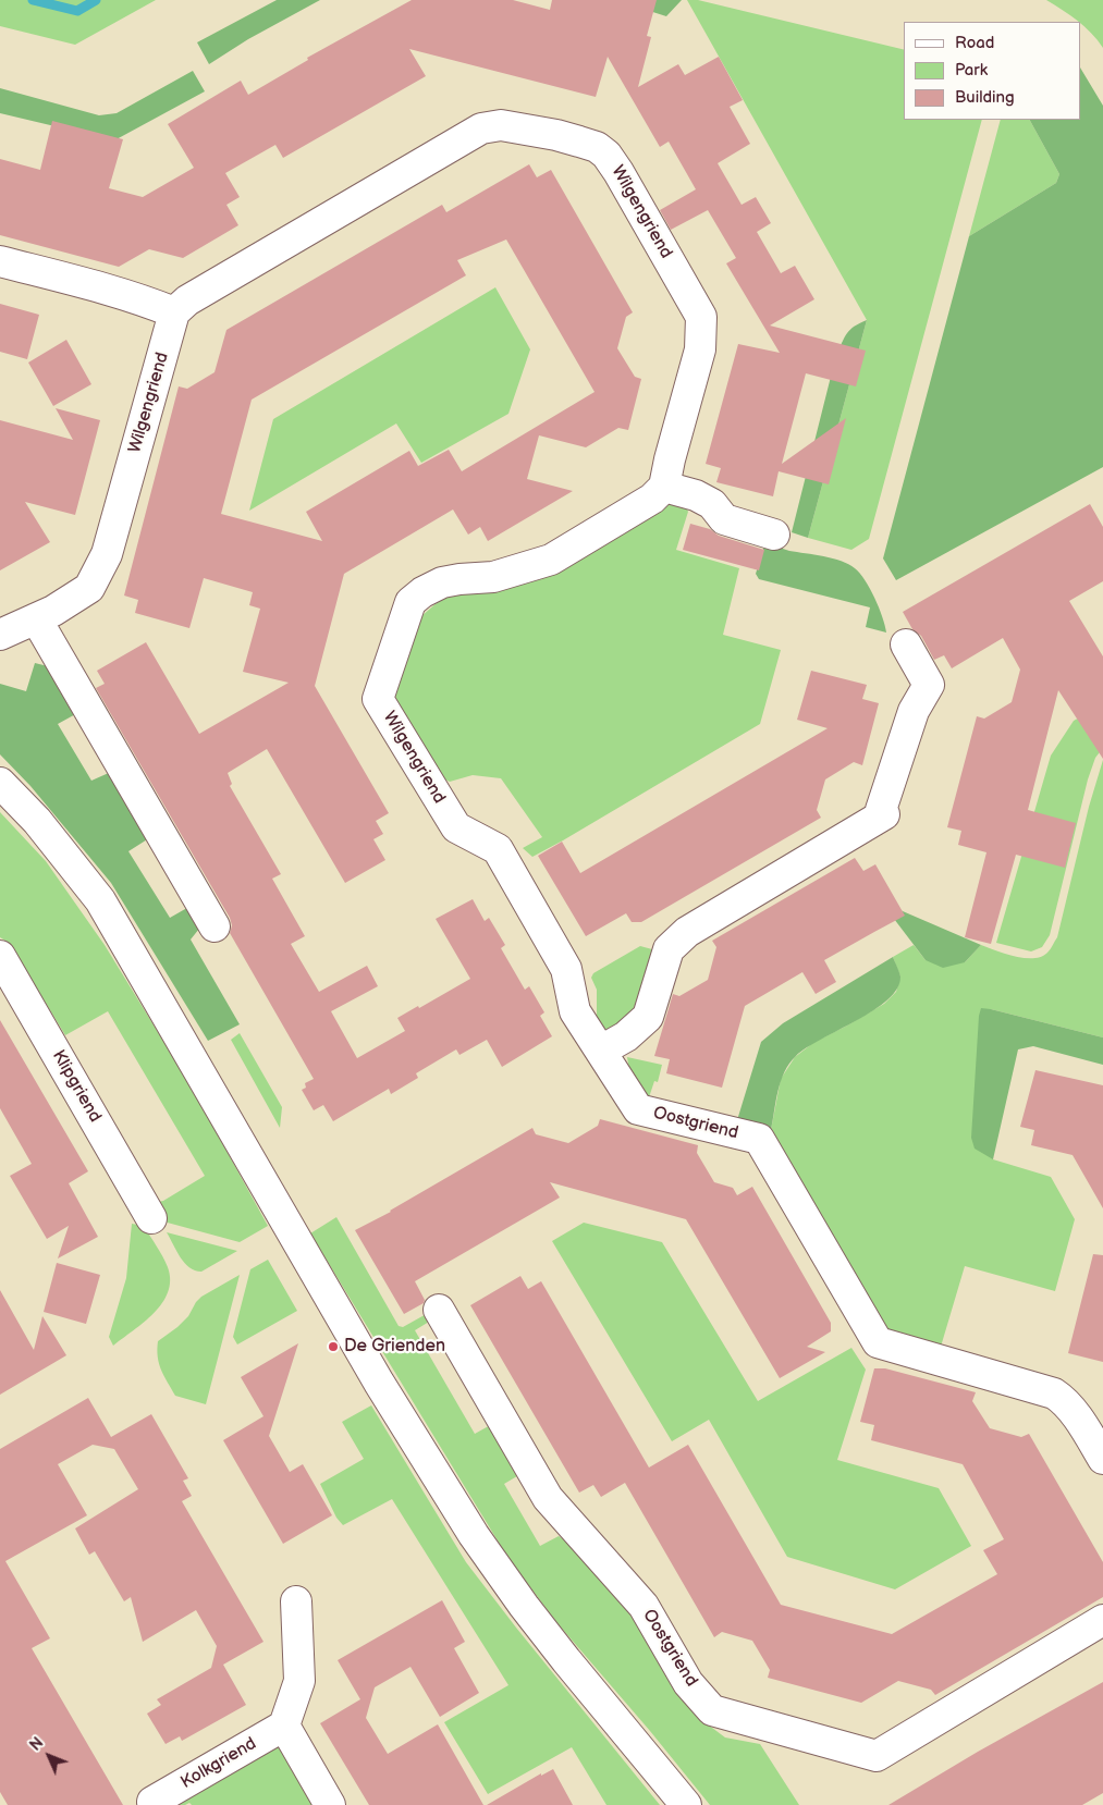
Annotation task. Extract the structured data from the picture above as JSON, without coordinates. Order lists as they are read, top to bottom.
{
  "streets": {
    "street": [
      "Wilgengriend",
      "Klipgriend",
      "Oostgriend",
      "Kolkgriend"
    ]
  },
  "crossings": [
    ["Wilgengriend", "Oostgriend"]
  ],
  "places": ["De Grienden"],
  "legend": ["Road", "Park", "Building"],
  "north": "top left"
}
